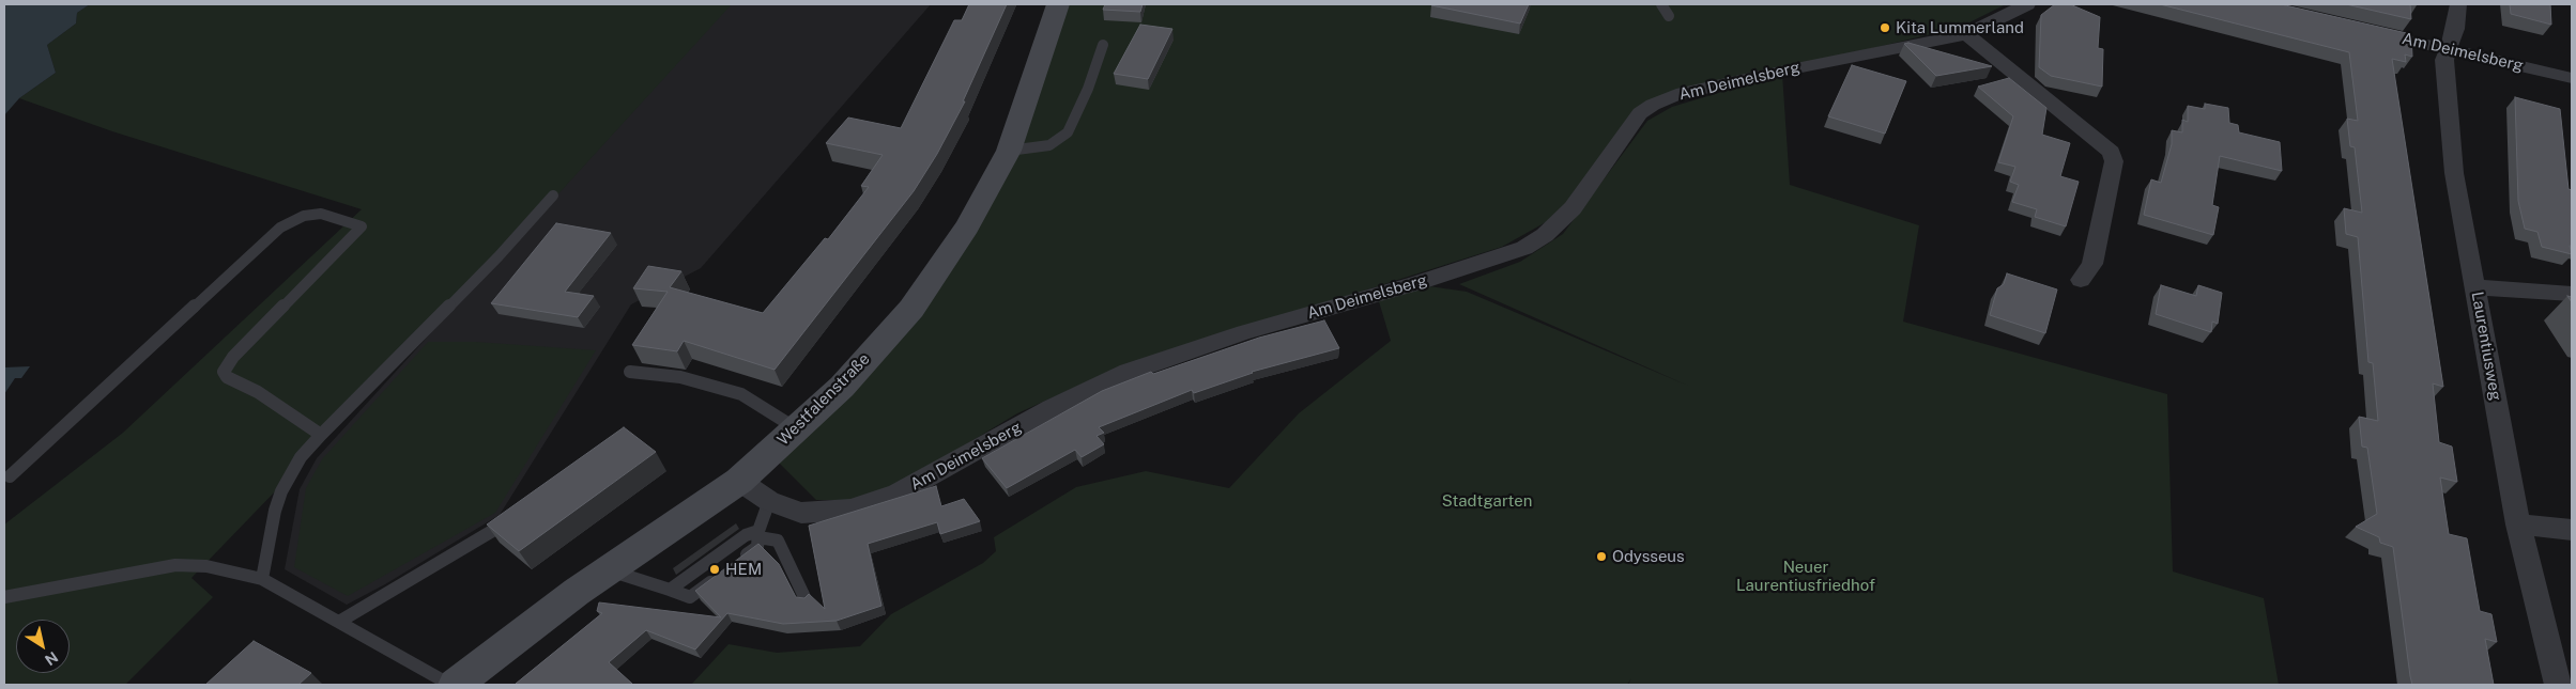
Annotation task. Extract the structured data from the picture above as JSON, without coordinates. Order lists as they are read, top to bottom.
{
  "streets": {
    "main road": ["Westfalenstraße"],
    "street": ["Am Deimelsberg", "Laurentiusweg"]
  },
  "crossings": [
    ["Am Deimelsberg", "Laurentiusweg"],
    ["Am Deimelsberg", "Westfalenstraße"]
  ],
  "parks": ["Stadtgarten", "Neuer Laurentiusfriedhof"],
  "places": ["Kita Lummerland", "Odysseus", "HEM"],
  "north": "bottom right"
}
